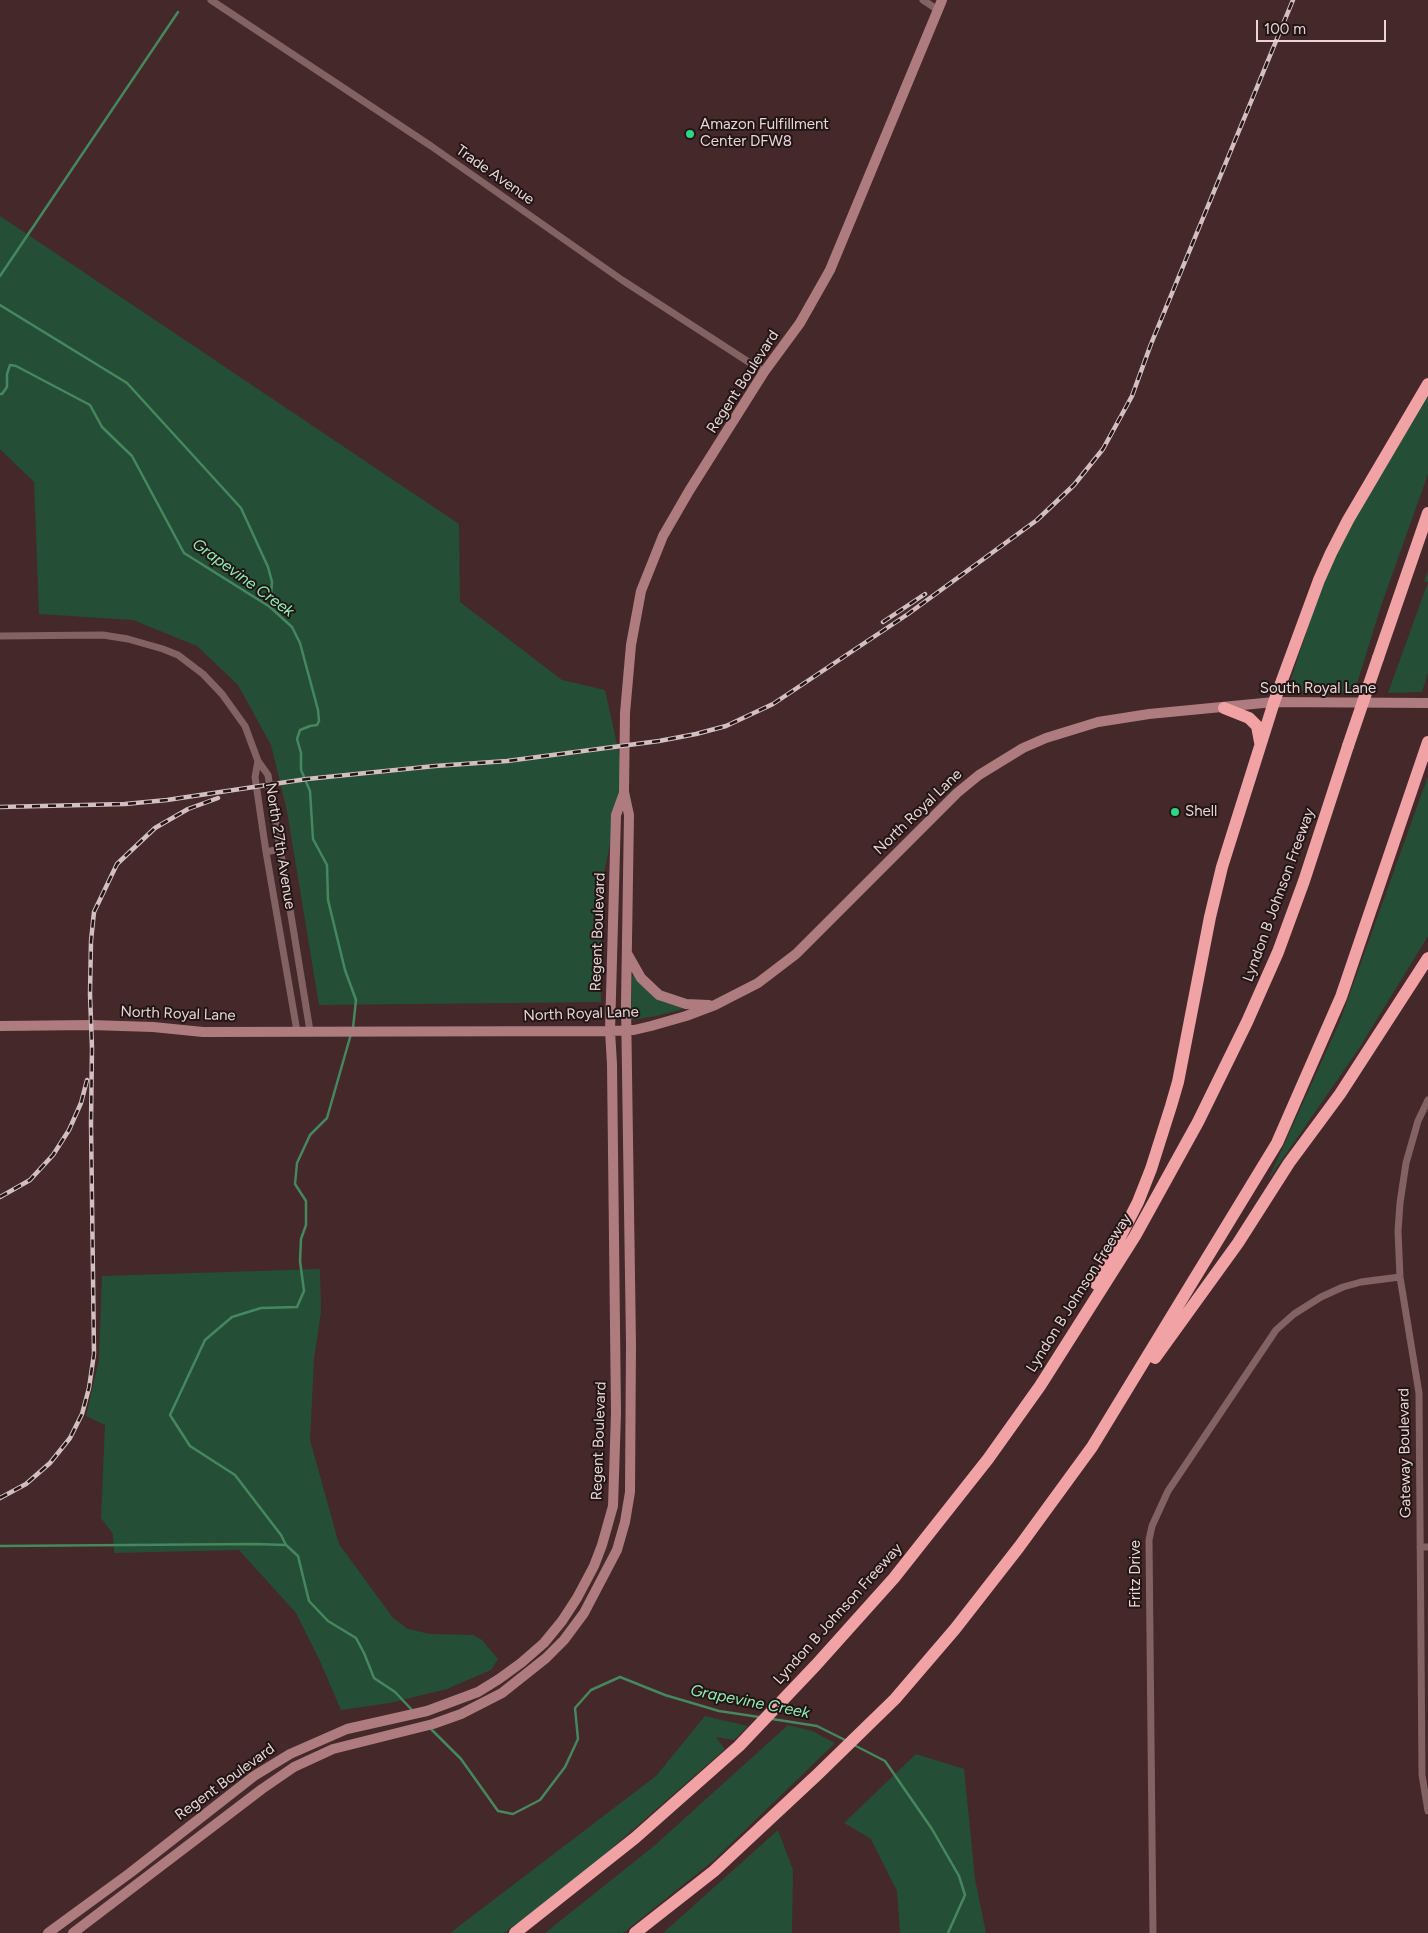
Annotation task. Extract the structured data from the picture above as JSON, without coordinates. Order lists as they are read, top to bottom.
{
  "streets": {
    "highway": ["Lyndon B Johnson Freeway"],
    "street": [
      "Trade Avenue",
      "Regent Boulevard",
      "South Royal Lane",
      "North Royal Lane",
      "North 27th Avenue",
      "Gateway Boulevard",
      "Fritz Drive"
    ]
  },
  "crossings": [
    ["Trade Avenue", "Regent Boulevard"],
    ["Regent Boulevard", "North Royal Lane"],
    ["South Royal Lane", "North Royal Lane"],
    ["North Royal Lane", "North 27th Avenue"],
    ["Gateway Boulevard", "Fritz Drive"]
  ],
  "water": ["Grapevine Creek"],
  "places": ["Amazon Fulfillment Center DFW8", "Shell"],
  "scale_bar": "100 m"
}
